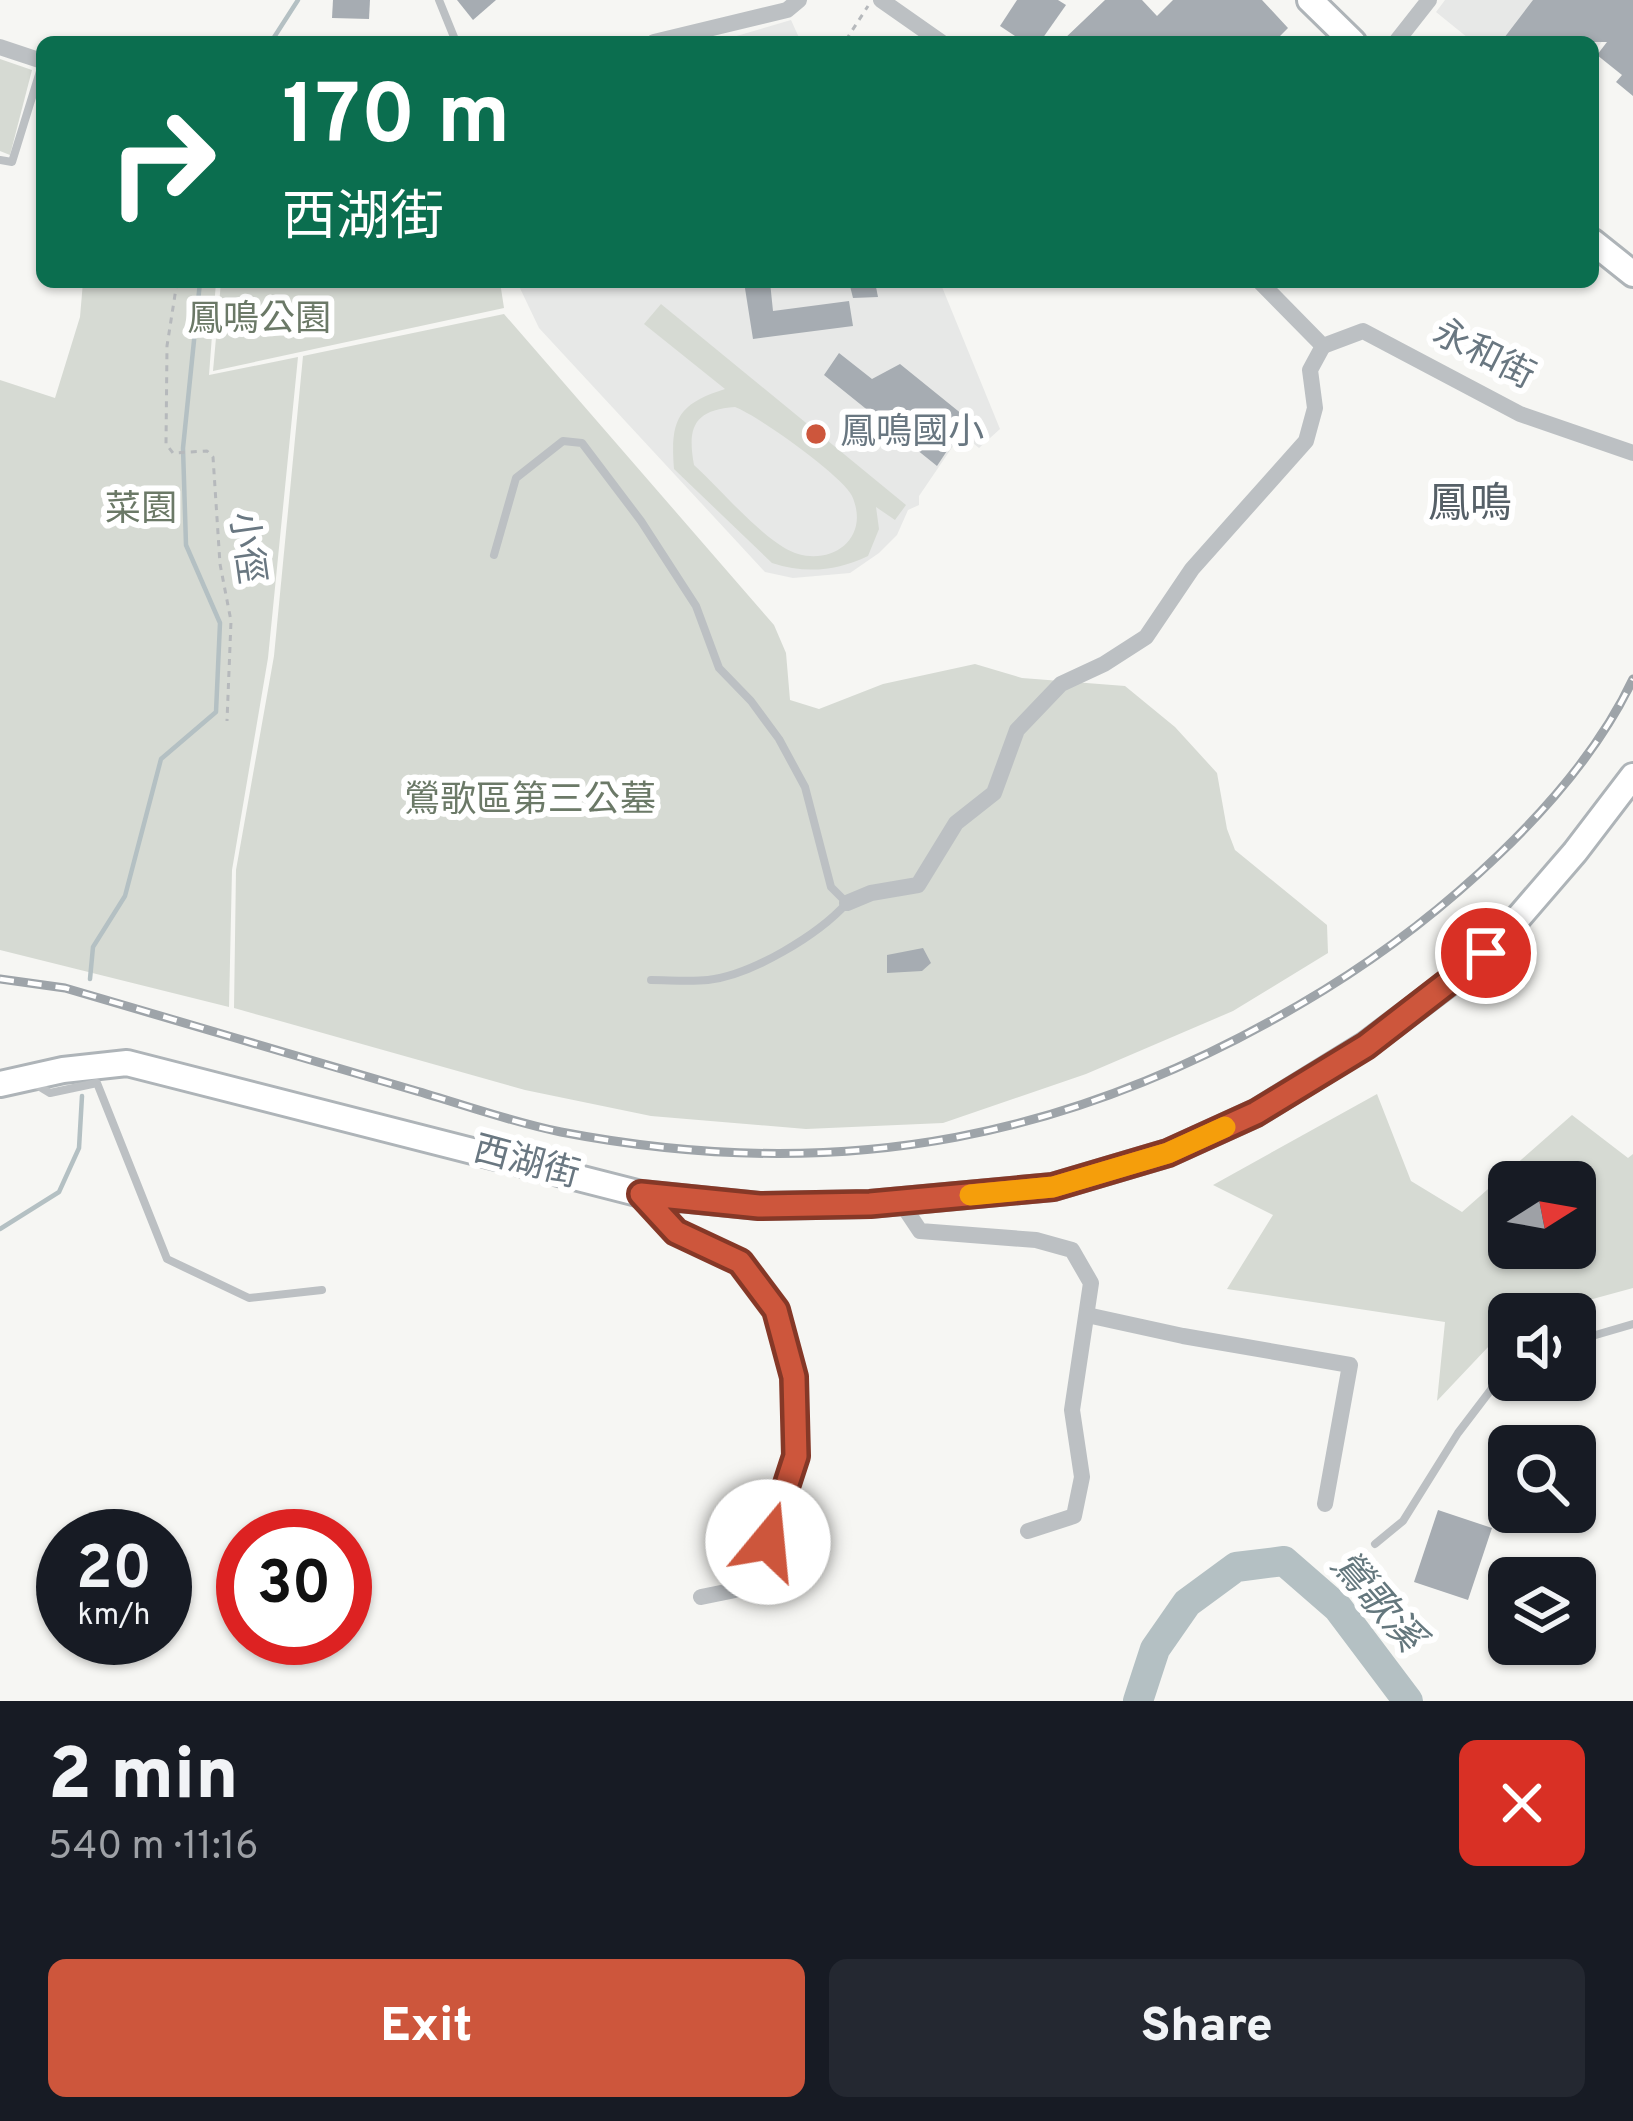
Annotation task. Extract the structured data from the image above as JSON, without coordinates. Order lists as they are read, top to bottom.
{
  "streets": {
    "street": ["永和街", "西湖街"],
    "path": ["小徑"]
  },
  "districts": ["鳳鳴"],
  "water": ["鶯歌溪"],
  "parks": ["鳳鳴公園", "菜園", "鶯歌區第三公墓"],
  "places": ["鳳鳴國小"],
  "north": "right",
  "page": {
    "turn": ["170 m", "西湖街"],
    "speed": "20 km/h",
    "limit": "30",
    "heading": ["2 min", "540 m · 11:16"],
    "buttons": ["Exit", "Share"]
  }
}
